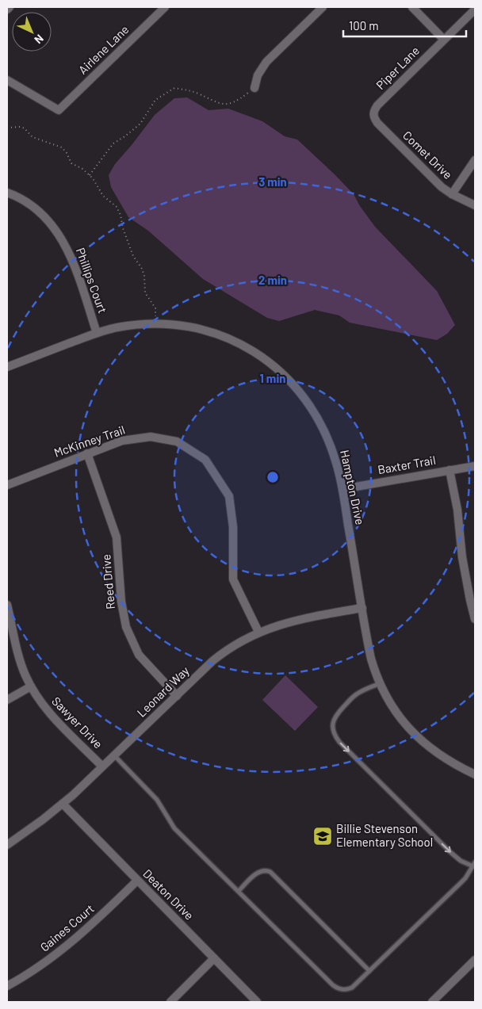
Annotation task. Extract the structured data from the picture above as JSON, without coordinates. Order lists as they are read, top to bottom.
{
  "streets": {
    "street": [
      "Airlene Lane",
      "Piper Lane",
      "Comet Drive",
      "Phillips Court",
      "McKinney Trail",
      "Baxter Trail",
      "Hampton Drive",
      "Reed Drive",
      "Leonard Way",
      "Sawyer Drive",
      "Deaton Drive",
      "Gaines Court"
    ]
  },
  "crossings": [
    ["Piper Lane", "Comet Drive"],
    ["Phillips Court", "Hampton Drive"],
    ["McKinney Trail", "Reed Drive"],
    ["McKinney Trail", "Leonard Way"],
    ["Baxter Trail", "Hampton Drive"],
    ["Hampton Drive", "Leonard Way"],
    ["Reed Drive", "Leonard Way"],
    ["Leonard Way", "Sawyer Drive"],
    ["Leonard Way", "Deaton Drive"],
    ["Deaton Drive", "Gaines Court"]
  ],
  "places": {
    "school or university": ["Billie Stevenson Elementary School"]
  },
  "scale_bar": "100 m",
  "north": "bottom right",
  "rings": ["3 min", "2 min", "1 min"]
}
